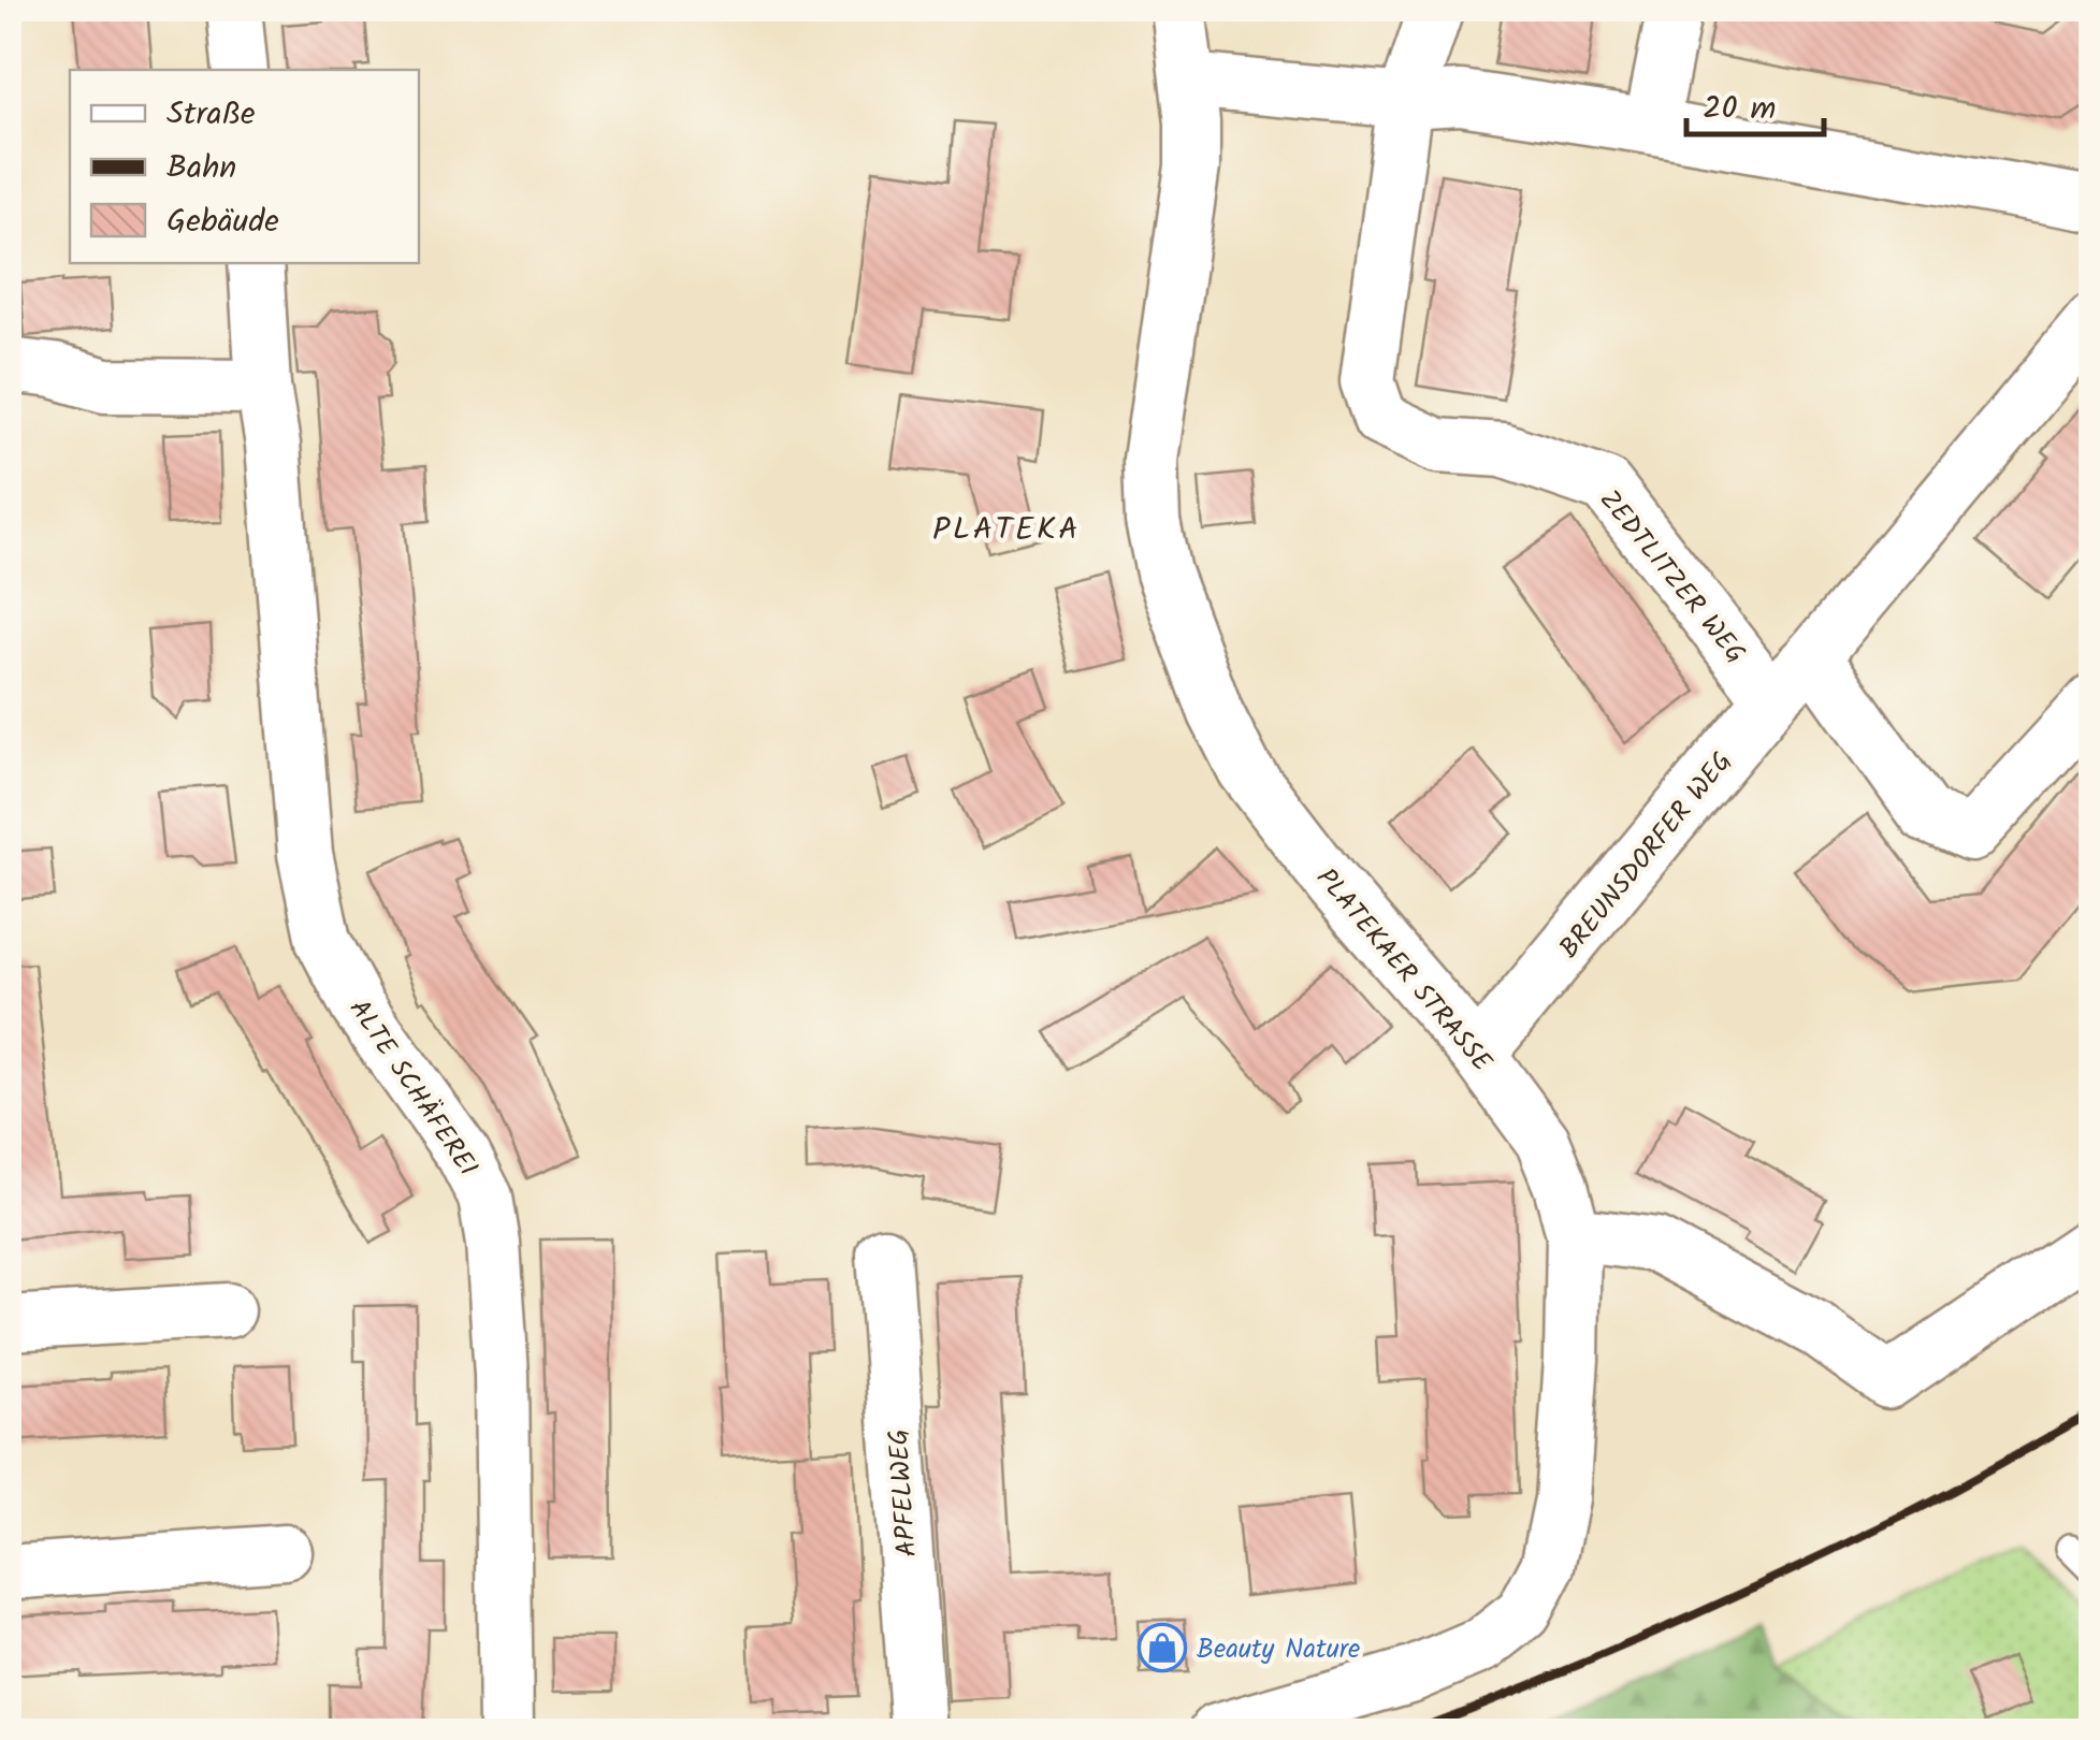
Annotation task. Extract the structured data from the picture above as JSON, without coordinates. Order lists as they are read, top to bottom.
{
  "streets": {
    "street": [
      "ZEDTLITZER WEG",
      "BREUNSDORFER WEG",
      "PLATEKAER STRASSE",
      "ALTE SCHÄFEREI",
      "APFELWEG"
    ]
  },
  "crossings": [
    ["ZEDTLITZER WEG", "BREUNSDORFER WEG"],
    ["BREUNSDORFER WEG", "PLATEKAER STRASSE"]
  ],
  "districts": ["PLATEKA"],
  "places": {
    "shop": ["Beauty Nature"]
  },
  "legend": ["Straße", "Bahn", "Gebäude"],
  "scale_bar": "20 m"
}
